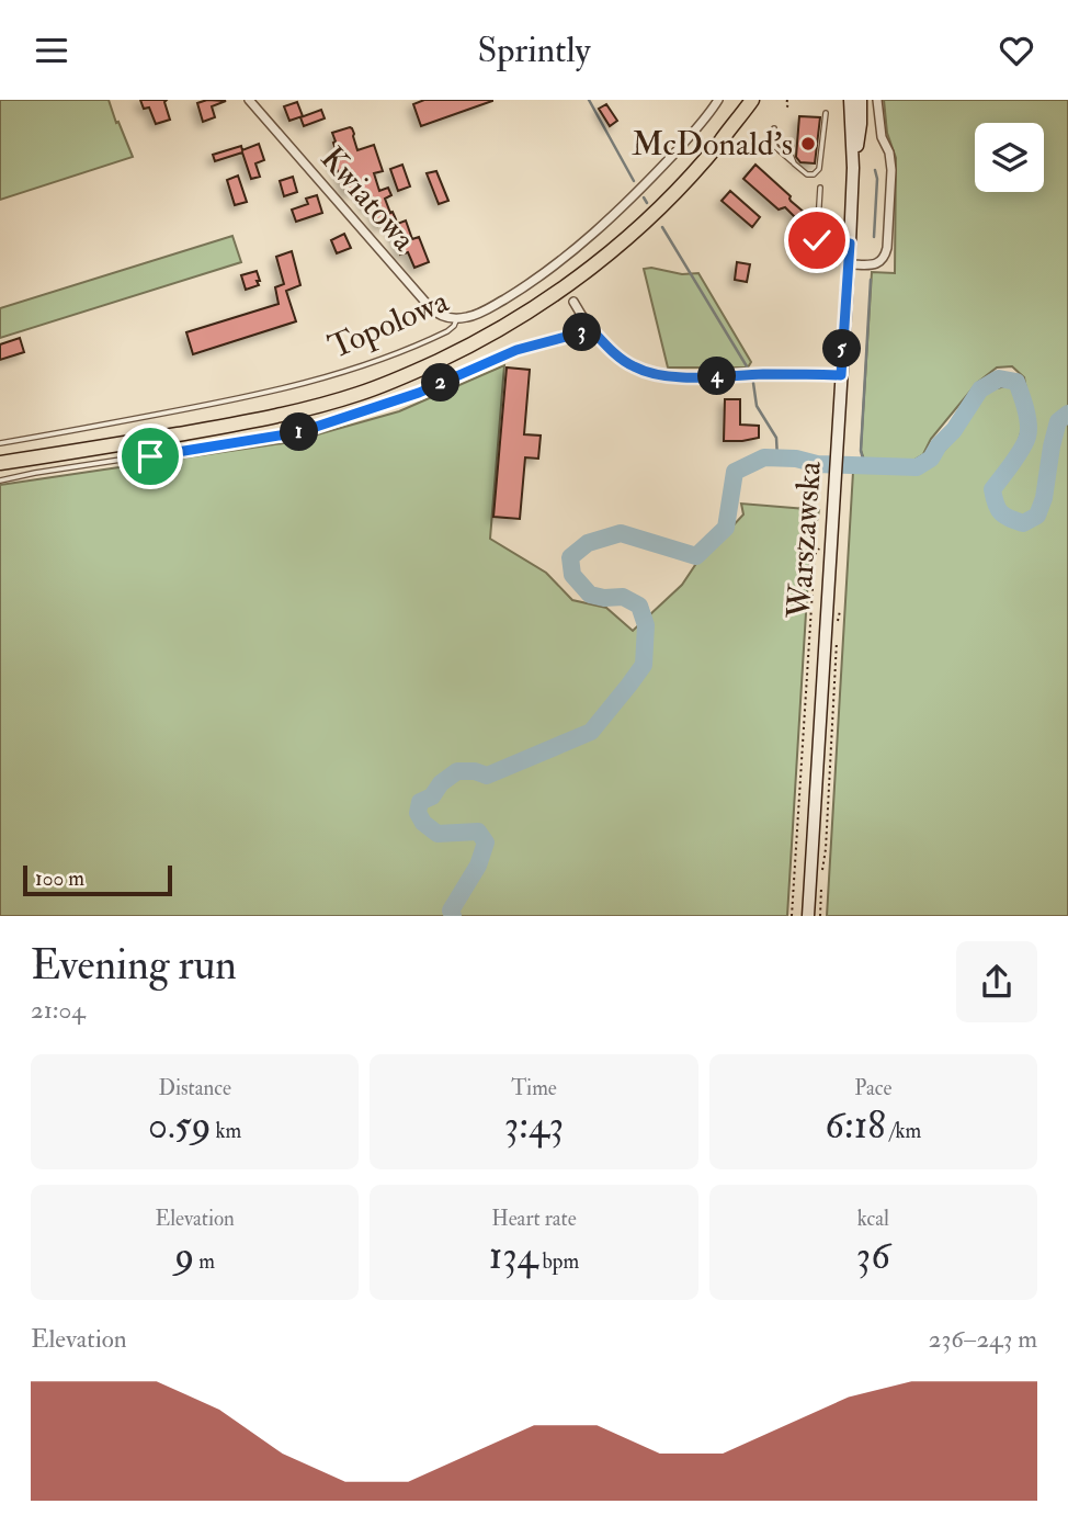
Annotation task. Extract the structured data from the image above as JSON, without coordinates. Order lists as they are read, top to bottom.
{
  "streets": {
    "main road": ["Warszawska"],
    "street": ["Kwiatowa", "Topolowa"]
  },
  "crossings": [
    ["Kwiatowa", "Topolowa"]
  ],
  "places": ["McDonald's"],
  "scale_bar": "100 m",
  "page": {
    "header": "Sprintly",
    "pins": [
      "3",
      "5",
      "4",
      "2",
      "1"
    ],
    "scale": "100 m",
    "heading": ["Evening run", "21:04"],
    "stats": [
      ["Distance", "0.59 km"],
      ["Time", "3:43"],
      ["Pace", "6:18 /km"],
      ["Elevation", "9 m"],
      ["Heart rate", "134 bpm"],
      ["kcal", "36"]
    ],
    "chart": ["Elevation", "236–243 m"]
  }
}
